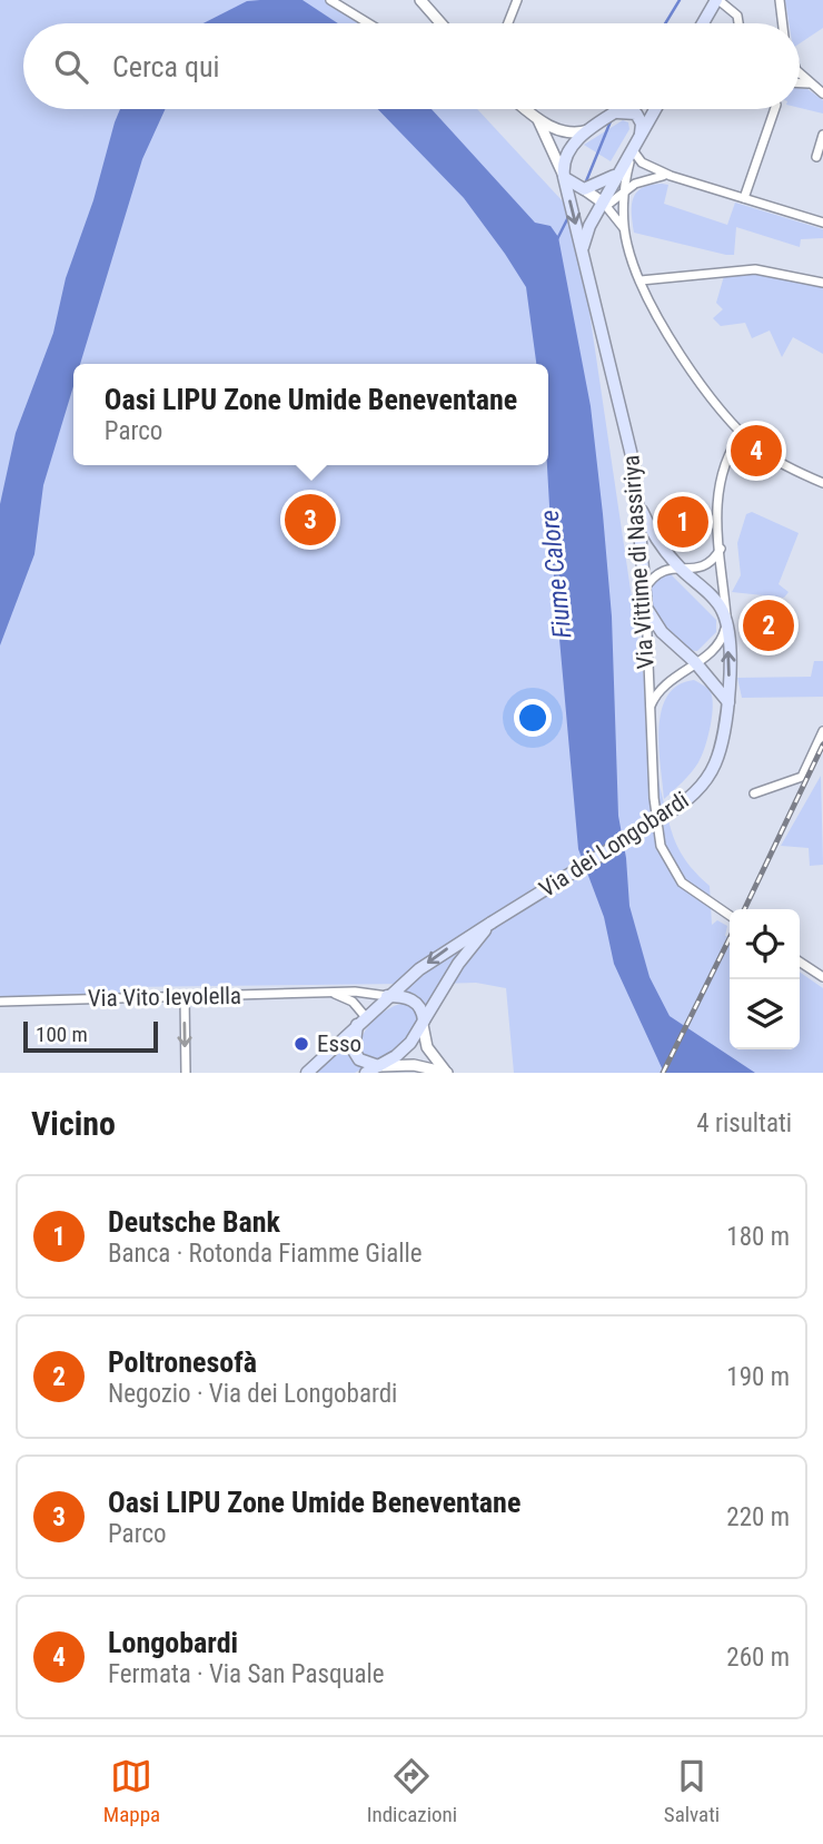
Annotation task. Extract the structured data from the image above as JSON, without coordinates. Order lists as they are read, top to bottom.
{
  "streets": {
    "main road": ["Via Vittime di Nassiriya", "Via dei Longobardi"],
    "street": ["Via Vito Ievolella"]
  },
  "crossings": [
    ["Via Vittime di Nassiriya", "Via dei Longobardi"],
    ["Via dei Longobardi", "Via Vito Ievolella"]
  ],
  "water": ["Fiume Calore"],
  "places": ["Esso"],
  "scale_bar": "100 m",
  "page": {
    "search": "Cerca qui",
    "popup": ["Oasi LIPU Zone Umide Beneventane", "Parco"],
    "pins": [
      "4",
      "3",
      "1",
      "2"
    ],
    "scale": "100 m",
    "heading": ["Vicino", "4 risultati"],
    "list": [
      {
        "mark": "1",
        "name": "Deutsche Bank",
        "note": "Banca · Rotonda Fiamme Gialle",
        "value": "180 m"
      },
      {
        "mark": "2",
        "name": "Poltronesofà",
        "note": "Negozio · Via dei Longobardi",
        "value": "190 m"
      },
      {
        "mark": "3",
        "name": "Oasi LIPU Zone Umide Beneventane",
        "note": "Parco",
        "value": "220 m"
      },
      {
        "mark": "4",
        "name": "Longobardi",
        "note": "Fermata · Via San Pasquale",
        "value": "260 m"
      }
    ],
    "nav": ["Mappa", "Indicazioni", "Salvati"]
  }
}
